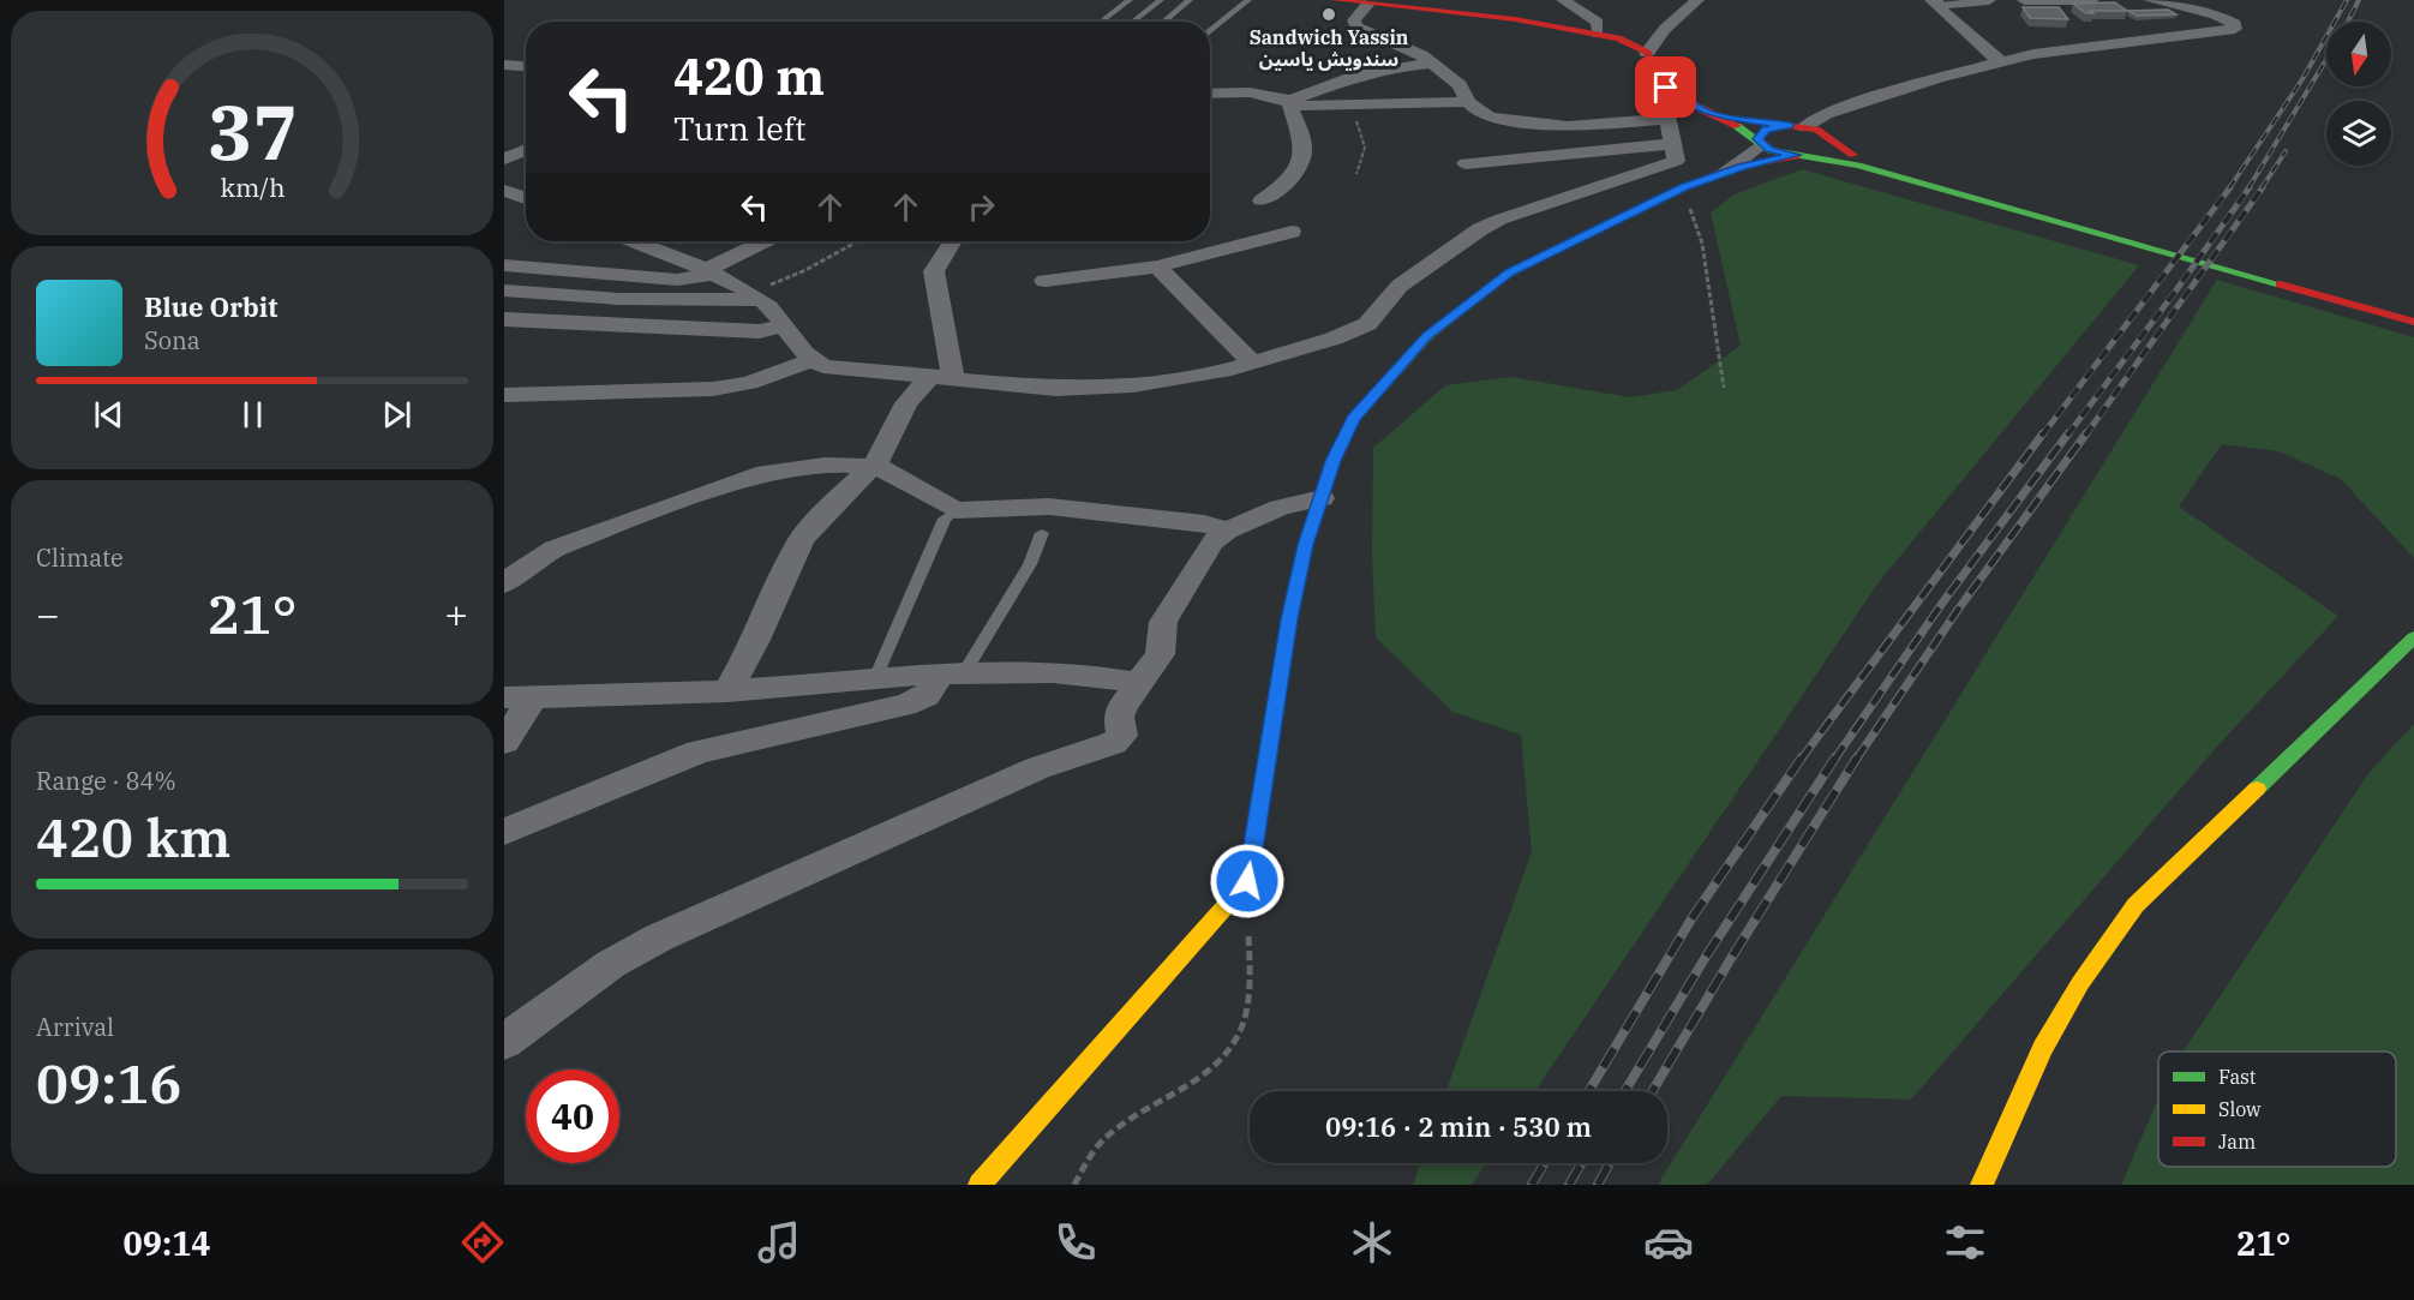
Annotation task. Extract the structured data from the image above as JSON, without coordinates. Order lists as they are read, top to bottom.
{
  "places": ["Sandwich Yassin سندويش ياسين"],
  "legend": ["Fast", "Slow", "Jam"],
  "north": "bottom",
  "page": {
    "turn": ["420 m", "Turn left"],
    "song": ["Blue Orbit", "Sona"],
    "tile": [
      "Climate",
      ["Range · 84%", "420 km"],
      ["Arrival", "09:16"]
    ],
    "heat": ["−", "21°", "+"],
    "limit": "40",
    "trip": "09:16 · 2 min · 530 m",
    "tabs": ["09:14", "21°"],
    "gauge": ["37", "km/h"]
  }
}
